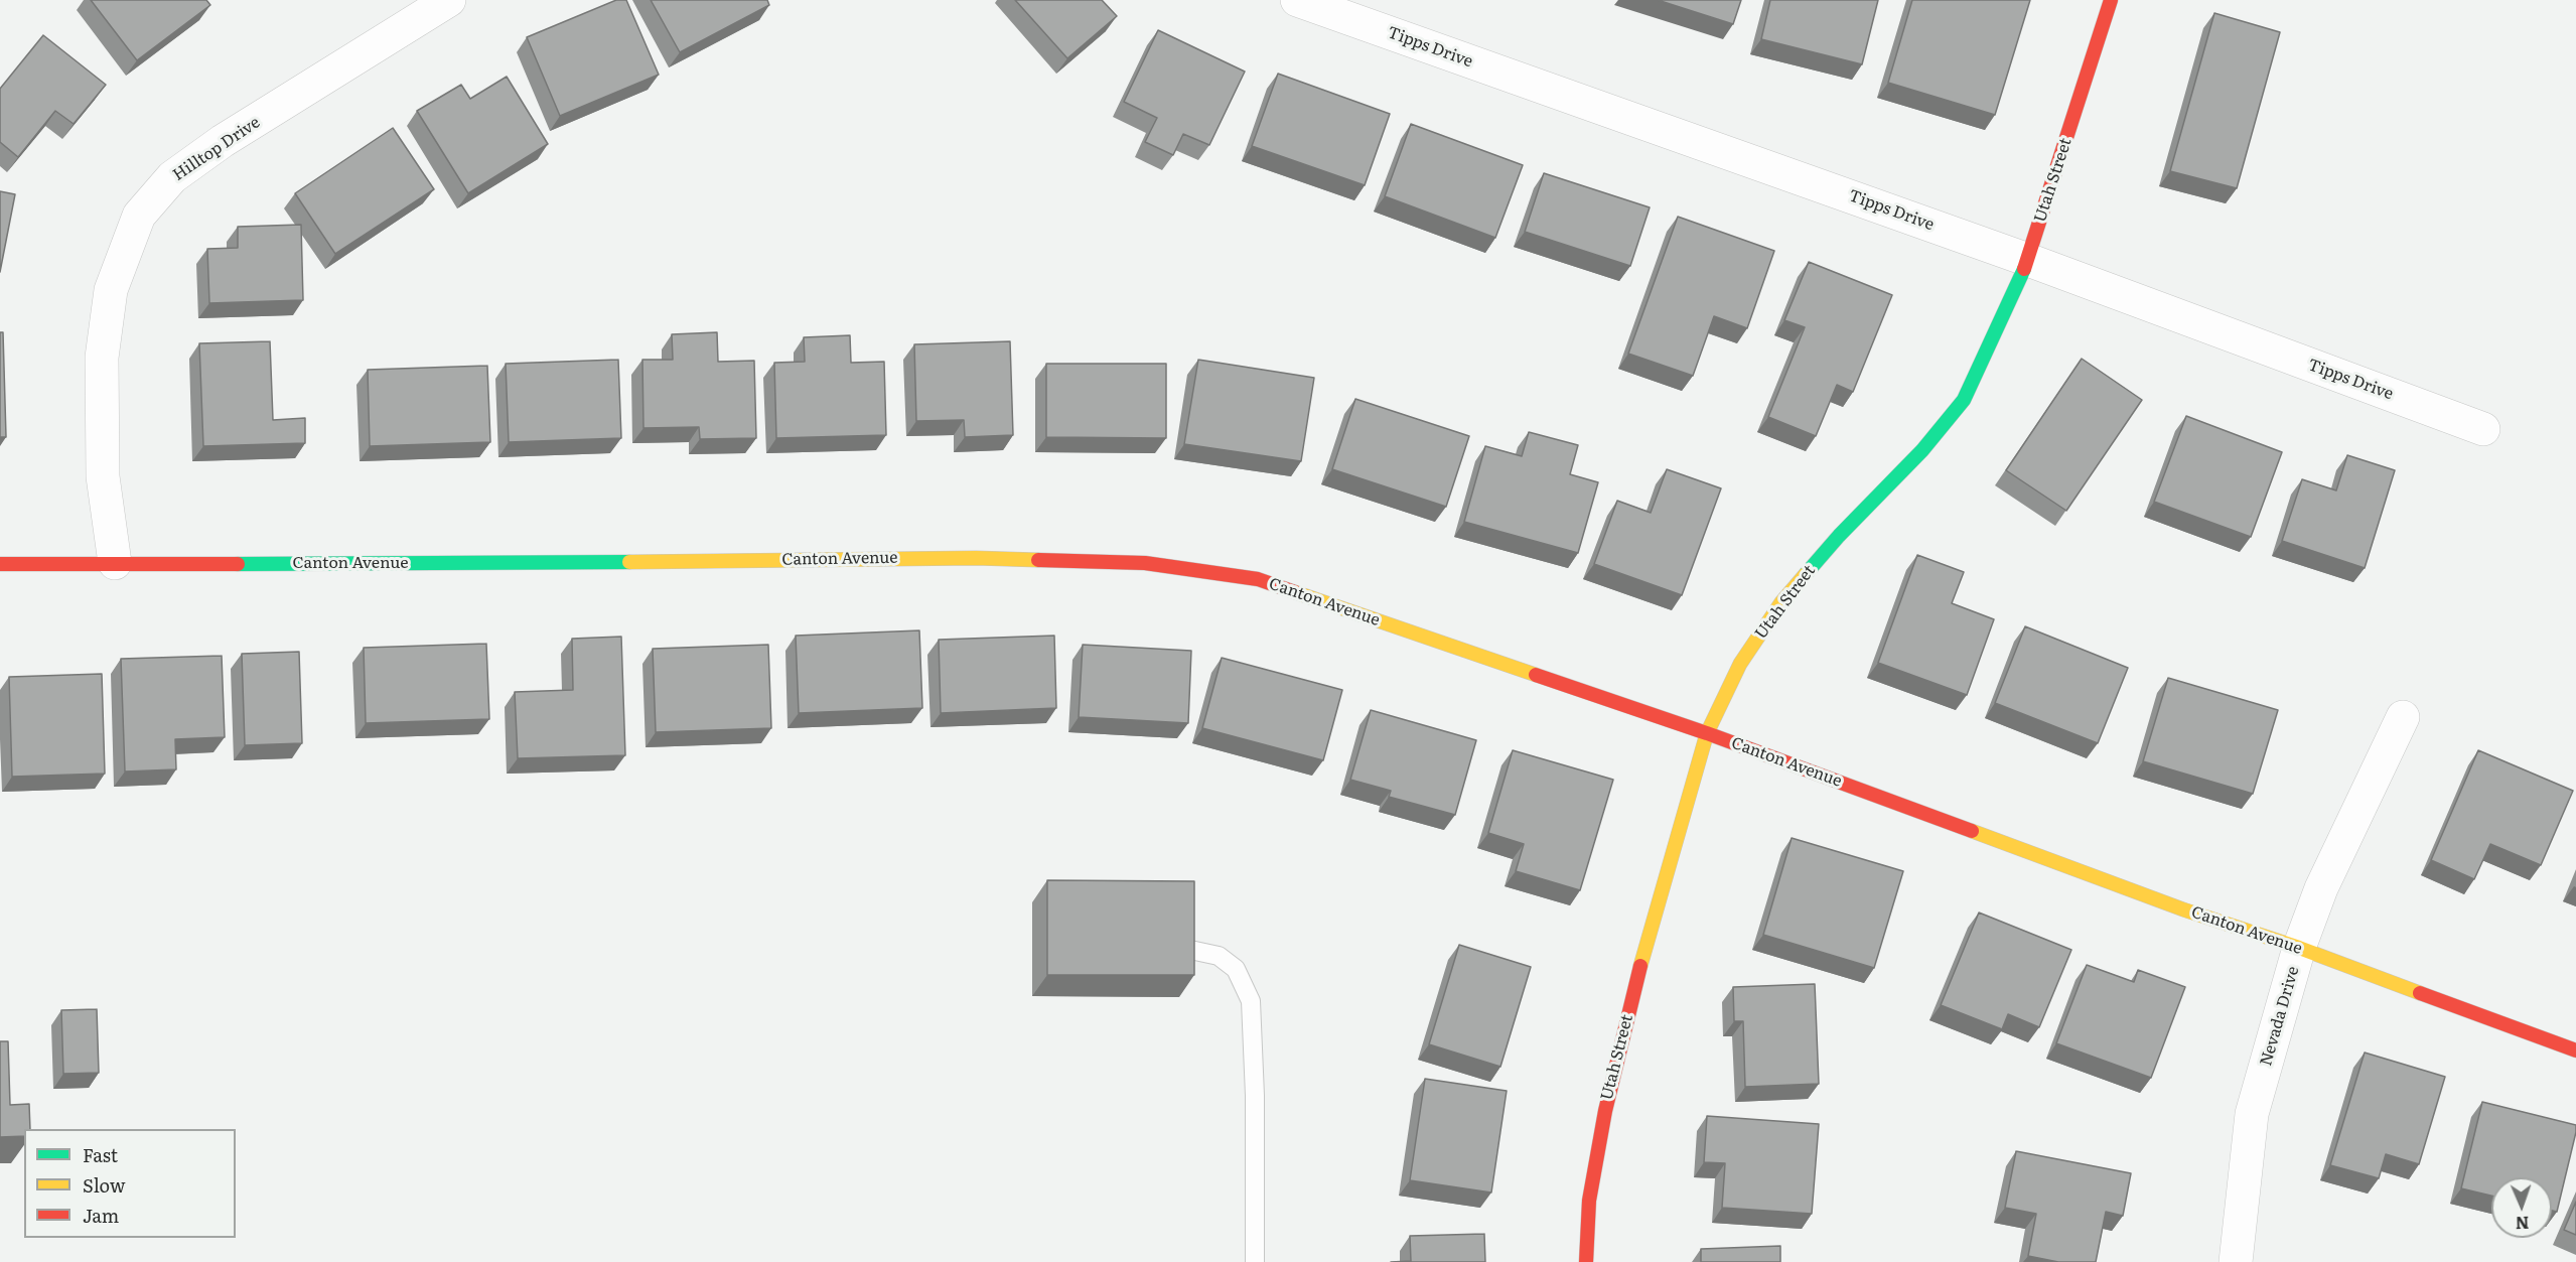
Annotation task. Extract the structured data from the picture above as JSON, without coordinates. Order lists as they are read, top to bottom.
{
  "streets": {
    "street": [
      "Tipps Drive",
      "Hilltop Drive",
      "Utah Street",
      "Canton Avenue",
      "Nevada Drive"
    ]
  },
  "crossings": [
    ["Tipps Drive", "Utah Street"],
    ["Hilltop Drive", "Canton Avenue"],
    ["Utah Street", "Canton Avenue"],
    ["Canton Avenue", "Nevada Drive"]
  ],
  "legend": ["Fast", "Slow", "Jam"],
  "north": "bottom"
}
